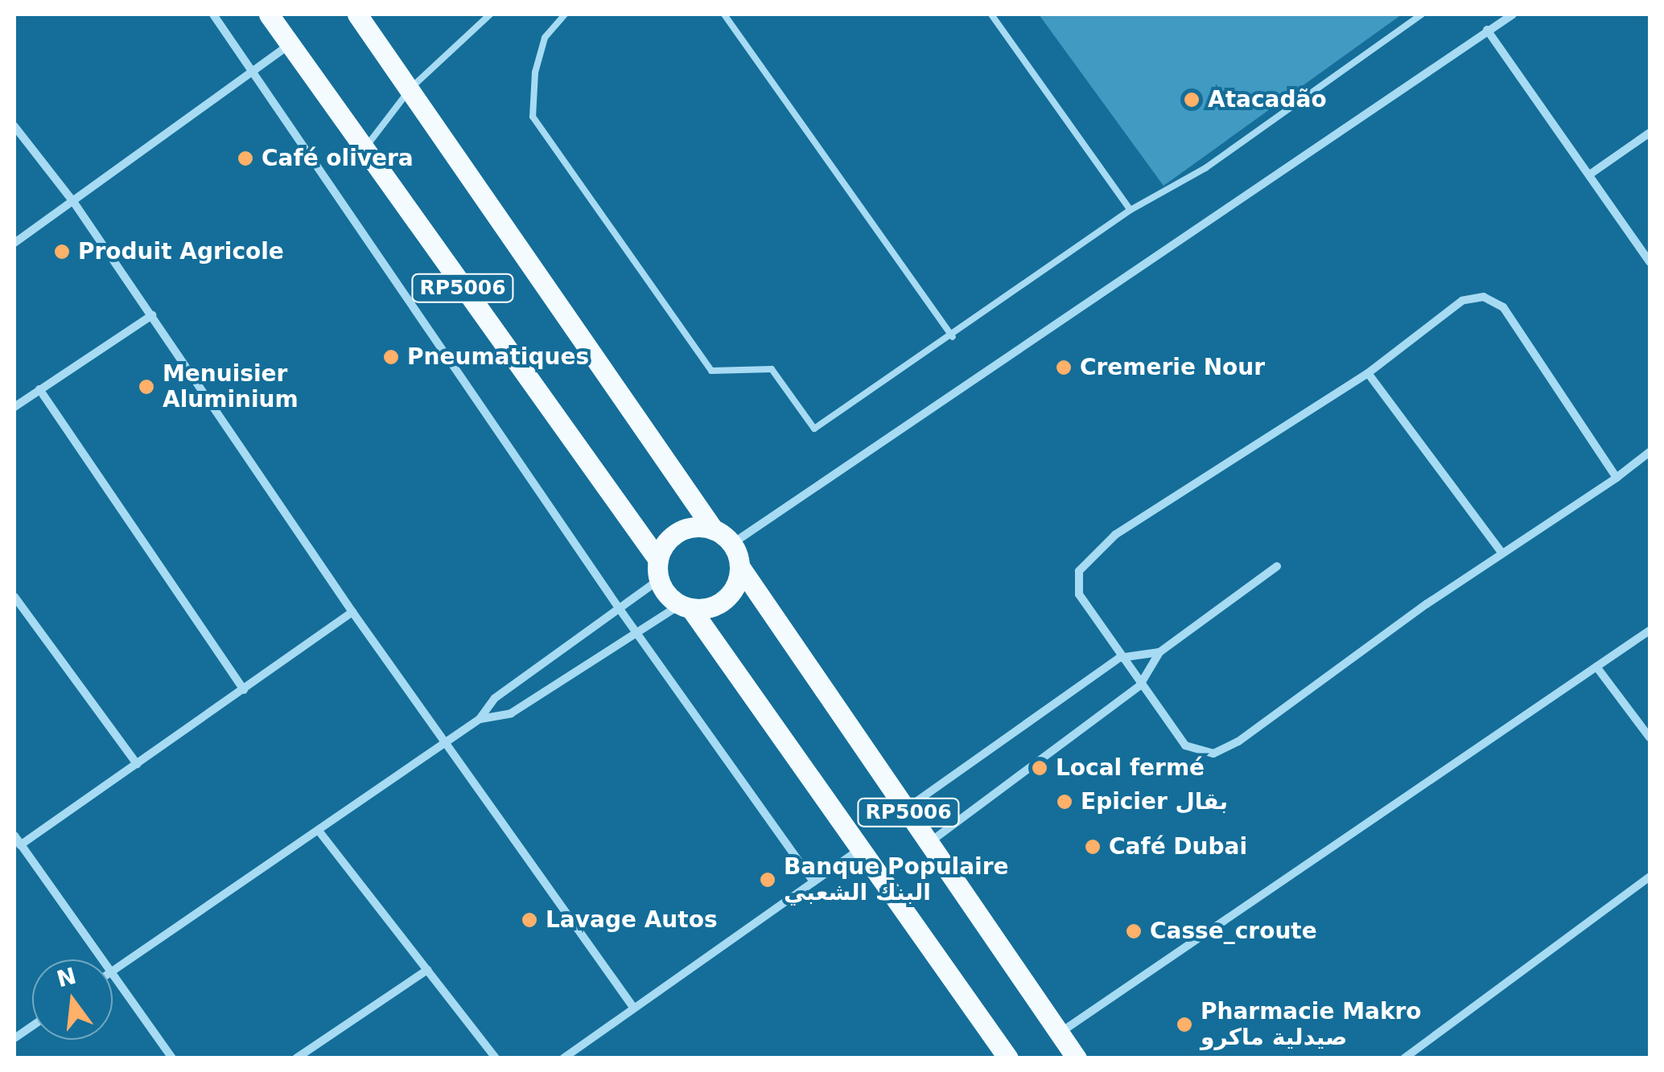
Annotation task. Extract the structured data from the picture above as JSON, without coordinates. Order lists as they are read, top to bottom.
{
  "streets": {
    "main road": ["RP5006"]
  },
  "places": [
    "Atacadão",
    "Café olivera",
    "Produit Agricole",
    "Pneumatiques",
    "Cremerie Nour",
    "Menuisier Aluminium",
    "Local fermé",
    "Epicier بقال",
    "Café Dubai",
    "Banque Populaire البنك الشعبي",
    "Lavage Autos",
    "Casse_croute",
    "Pharmacie Makro صيدلية ماكرو"
  ],
  "north": "top"
}
